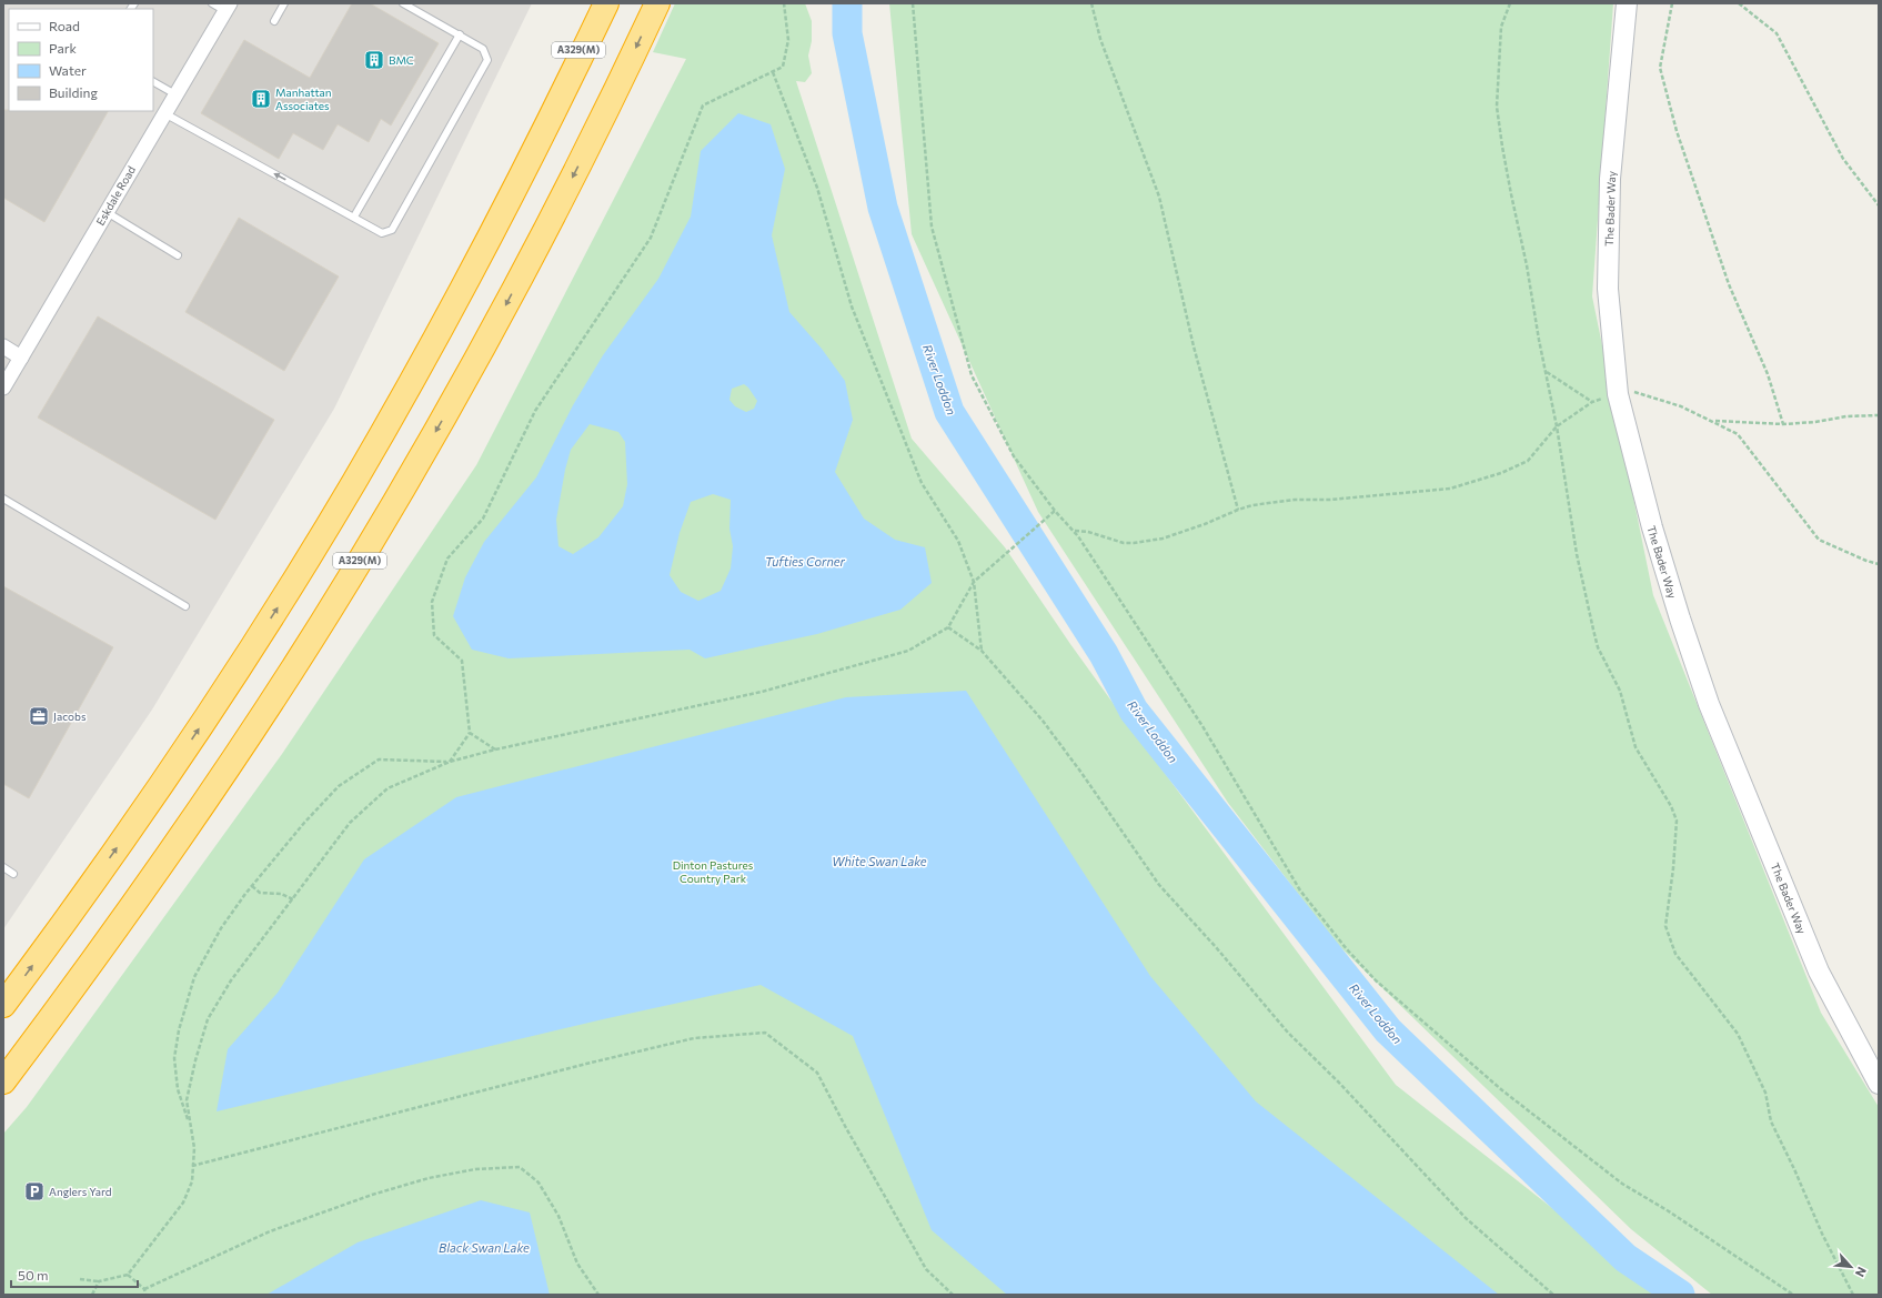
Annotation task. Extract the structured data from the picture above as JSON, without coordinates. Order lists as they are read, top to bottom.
{
  "streets": {
    "highway": ["A329(M)"],
    "street": ["Eskdale Road", "The Bader Way"]
  },
  "water": [
    "River Loddon",
    "Tufties Corner",
    "White Swan Lake",
    "Black Swan Lake"
  ],
  "parks": ["Dinton Pastures Country Park"],
  "places": {
    "building": ["BMC", "Manhattan Associates"],
    "office": ["Jacobs"],
    "parking": ["Anglers Yard"]
  },
  "legend": [
    "Road",
    "Park",
    "Water",
    "Building"
  ],
  "scale_bar": "50 m",
  "north": "bottom right"
}
